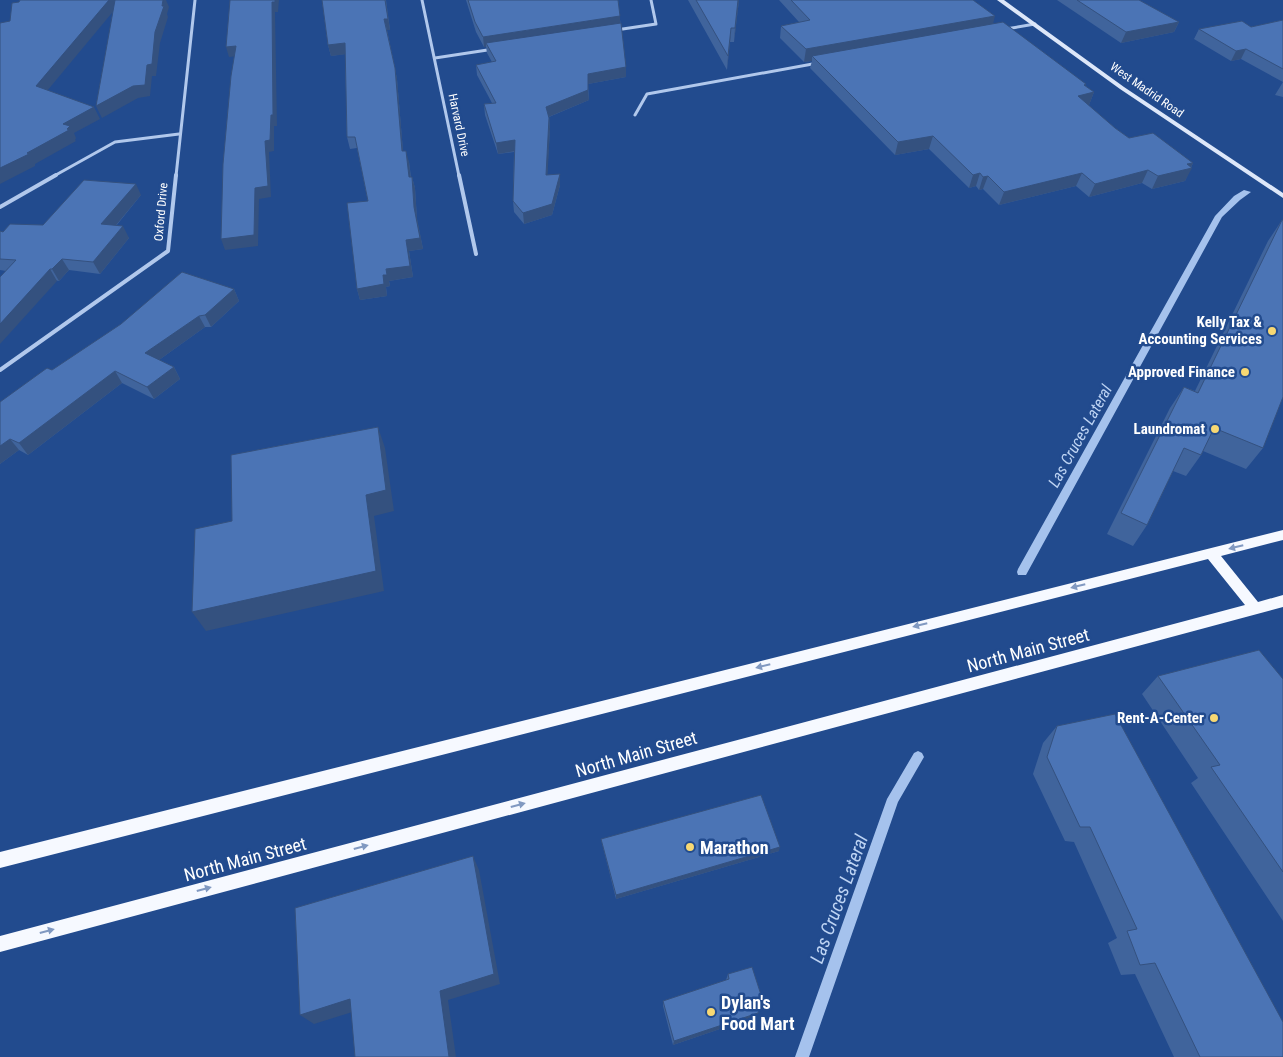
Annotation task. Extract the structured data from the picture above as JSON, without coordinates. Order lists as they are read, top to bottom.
{
  "streets": {
    "main road": ["North Main Street"],
    "street": ["West Madrid Road", "Harvard Drive", "Oxford Drive"]
  },
  "water": ["Las Cruces Lateral"],
  "places": [
    "Kelly Tax & Accounting Services",
    "Approved Finance",
    "Laundromat",
    "Rent-A-Center",
    "Marathon",
    "Dylan's Food Mart"
  ]
}
